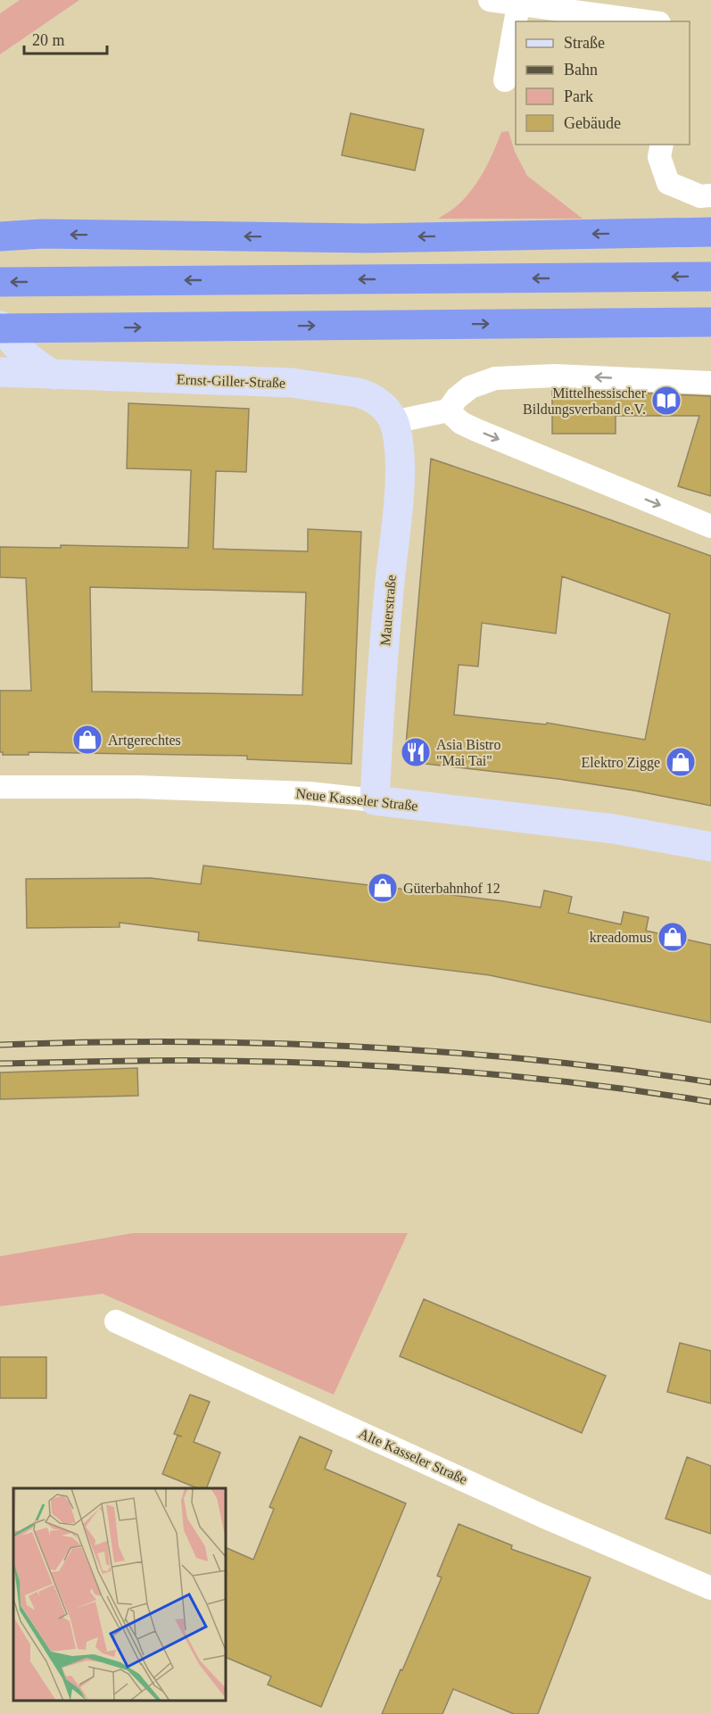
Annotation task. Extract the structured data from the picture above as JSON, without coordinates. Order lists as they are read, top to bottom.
{
  "streets": {
    "main road": ["Ernst-Giller-Straße", "Mauerstraße", "Neue Kasseler Straße"],
    "street": ["Alte Kasseler Straße"]
  },
  "crossings": [
    ["Ernst-Giller-Straße", "Mauerstraße"],
    ["Mauerstraße", "Neue Kasseler Straße"]
  ],
  "places": {
    "library": ["Mittelhessischer Bildungsverband e.V."],
    "shop": [
      "Artgerechtes",
      "Elektro Zigge",
      "Güterbahnhof 12",
      "kreadomus"
    ],
    "restaurant": ["Asia Bistro \"Mai Tai\""]
  },
  "legend": [
    "Straße",
    "Bahn",
    "Park",
    "Gebäude"
  ],
  "scale_bar": "20 m"
}
